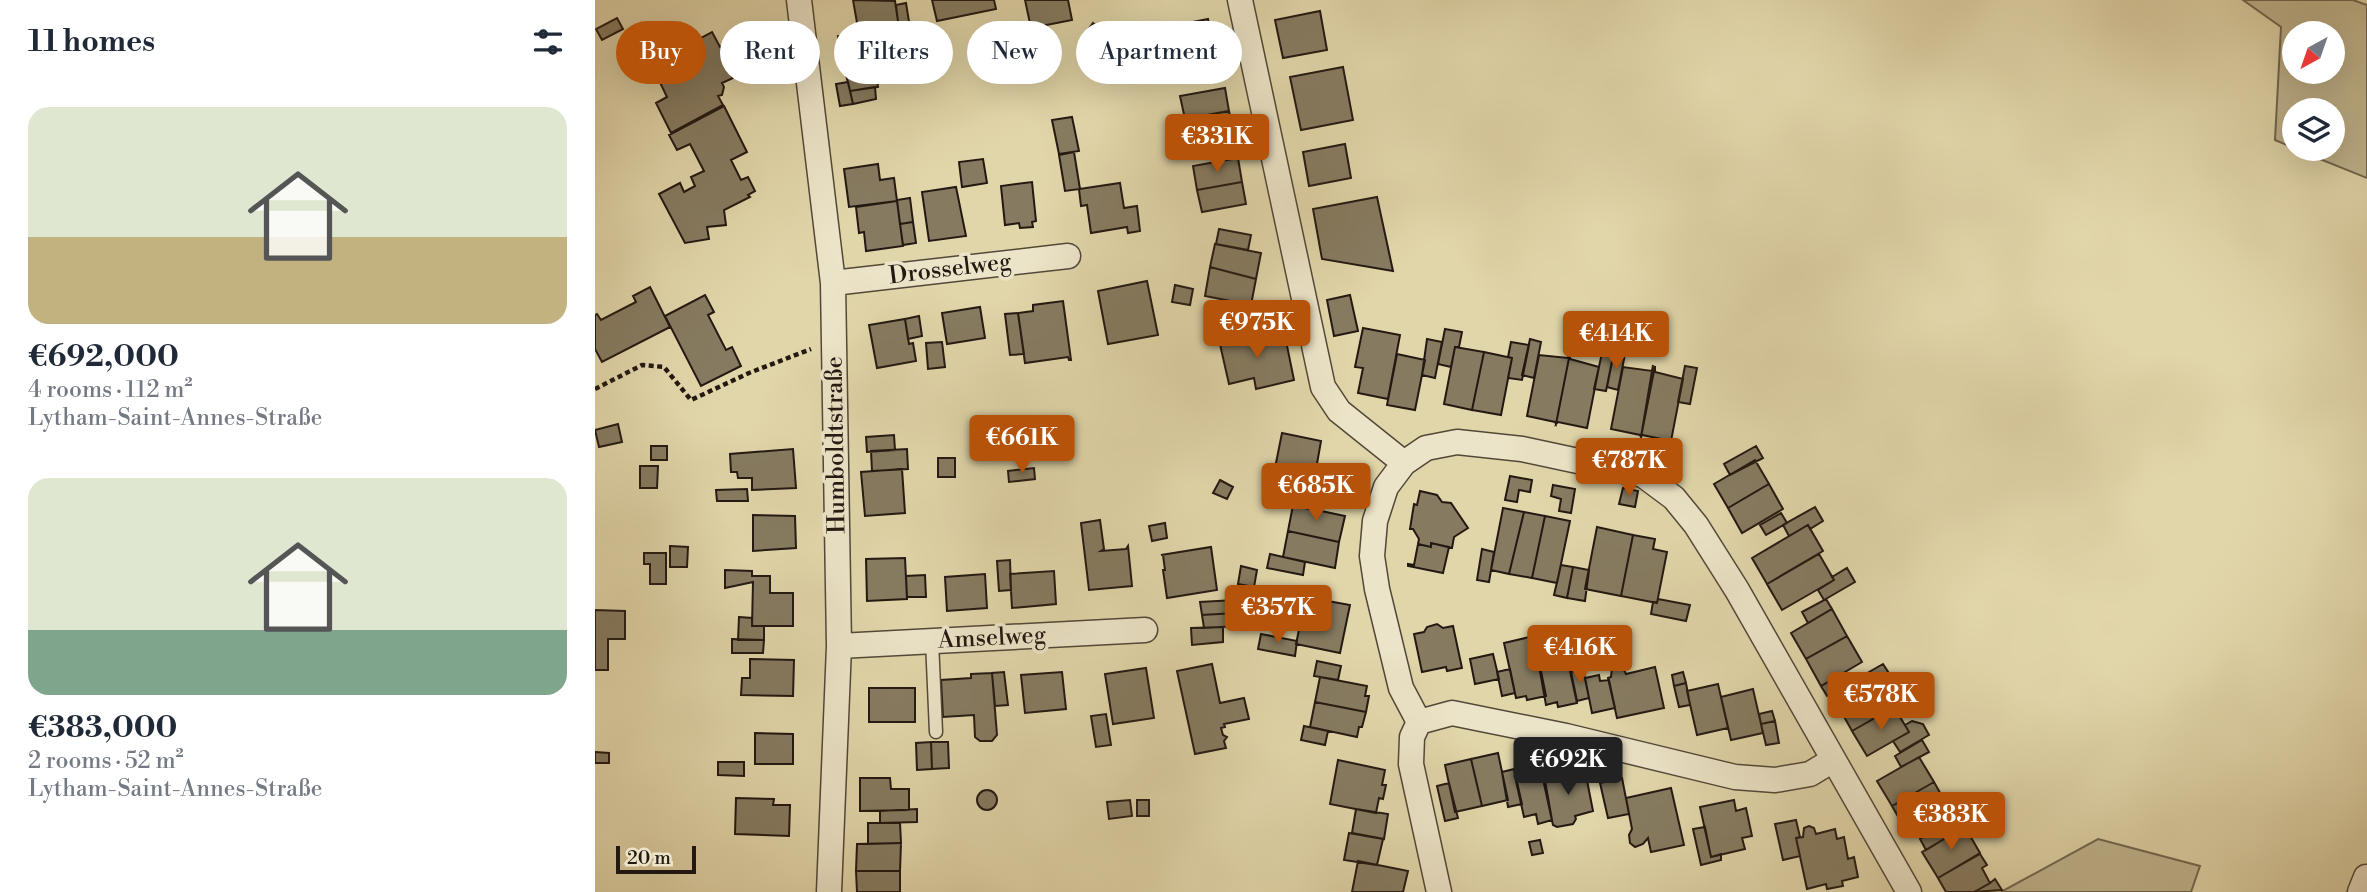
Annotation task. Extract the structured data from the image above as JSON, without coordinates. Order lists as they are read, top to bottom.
{
  "streets": {
    "street": ["Drosselweg", "Humboldtstraße", "Amselweg"]
  },
  "crossings": [
    ["Drosselweg", "Humboldtstraße"],
    ["Humboldtstraße", "Amselweg"]
  ],
  "scale_bar": "20 m",
  "north": "bottom left",
  "page": {
    "heading": "11 homes",
    "chip": [
      "Buy",
      "Rent",
      "Filters",
      "New",
      "Apartment"
    ],
    "list": [
      {
        "name": "€692,000",
        "note": "4 rooms · 112 m² · Lytham-Saint-Annes-Straße"
      },
      {
        "name": "€383,000",
        "note": "2 rooms · 52 m² · Lytham-Saint-Annes-Straße"
      }
    ],
    "price": [
      "€331K",
      "€975K",
      "€414K",
      "€661K",
      "€787K",
      "€685K",
      "€357K",
      "€416K",
      "€578K",
      "€692K",
      "€383K"
    ],
    "scale": "20 m"
  }
}
